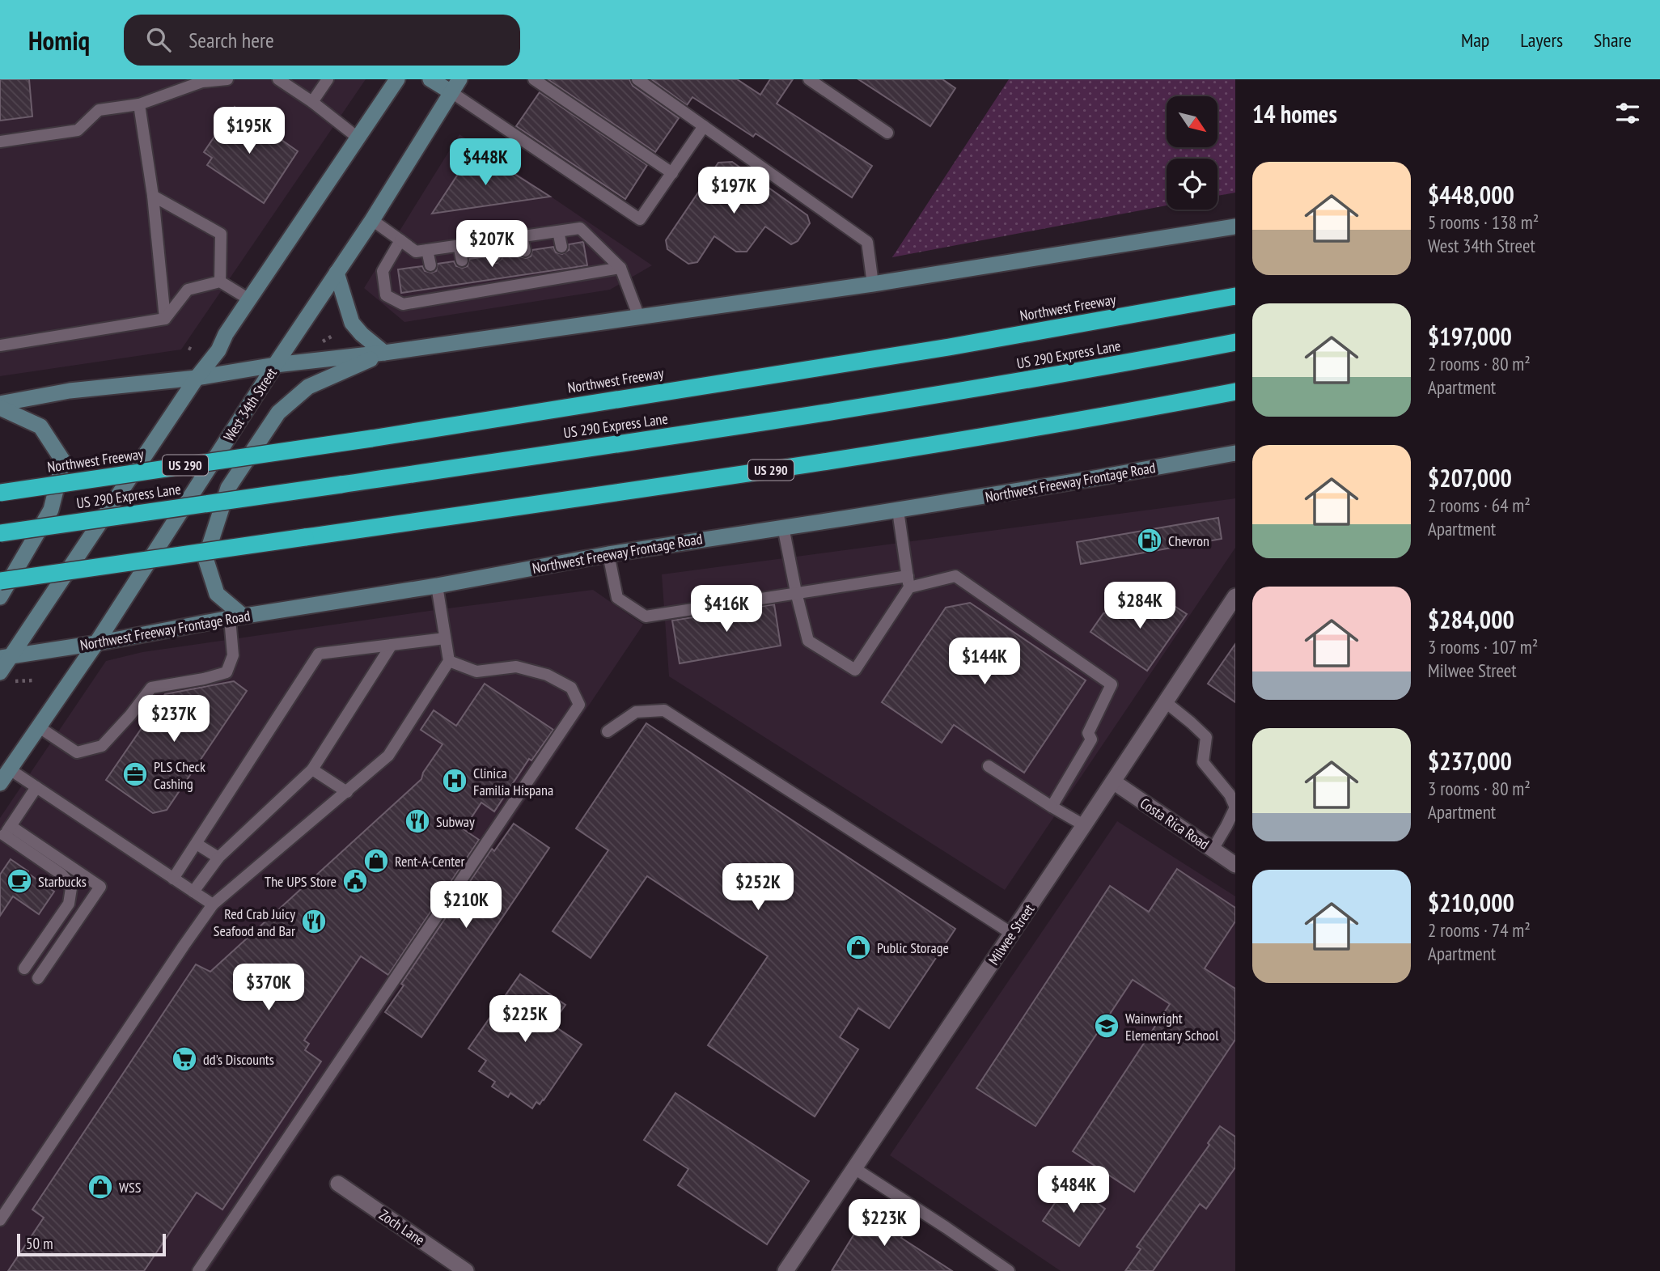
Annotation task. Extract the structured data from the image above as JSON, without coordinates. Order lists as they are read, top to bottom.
{
  "streets": {
    "highway": ["Northwest Freeway", "US 290 Express Lane", "US 290"],
    "main road": ["West 34th Street", "Northwest Freeway Frontage Road"],
    "street": ["Costa Rica Road", "Milwee Street", "Zoch Lane"]
  },
  "crossings": [
    ["West 34th Street", "Northwest Freeway Frontage Road"],
    ["Costa Rica Road", "Milwee Street"]
  ],
  "places": {
    "fuel station": ["Chevron"],
    "office": ["PLS Check Cashing"],
    "hospital": ["Clinica Familia Hispana"],
    "restaurant": ["Subway", "Red Crab Juicy Seafood and Bar"],
    "shop": ["Rent-A-Center", "Public Storage", "WSS"],
    "cafe": ["Starbucks"],
    "public building": ["The UPS Store"],
    "school or university": ["Wainwright Elementary School"],
    "supermarket": ["dd's Discounts"]
  },
  "scale_bar": "50 m",
  "north": "bottom right",
  "page": {
    "header": "Homiq",
    "search": "Search here",
    "nav": ["Map", "Layers", "Share"],
    "heading": "14 homes",
    "price": [
      "$195K",
      "$448K",
      "$197K",
      "$207K",
      "$284K",
      "$416K",
      "$144K",
      "$237K",
      "$252K",
      "$210K",
      "$370K",
      "$225K",
      "$484K",
      "$223K"
    ],
    "list": [
      {
        "name": "$448,000",
        "note": "5 rooms · 138 m² · West 34th Street"
      },
      {
        "name": "$197,000",
        "note": "2 rooms · 80 m² · Apartment"
      },
      {
        "name": "$207,000",
        "note": "2 rooms · 64 m² · Apartment"
      },
      {
        "name": "$284,000",
        "note": "3 rooms · 107 m² · Milwee Street"
      },
      {
        "name": "$237,000",
        "note": "3 rooms · 80 m² · Apartment"
      },
      {
        "name": "$210,000",
        "note": "2 rooms · 74 m² · Apartment"
      }
    ],
    "scale": "50 m"
  }
}
